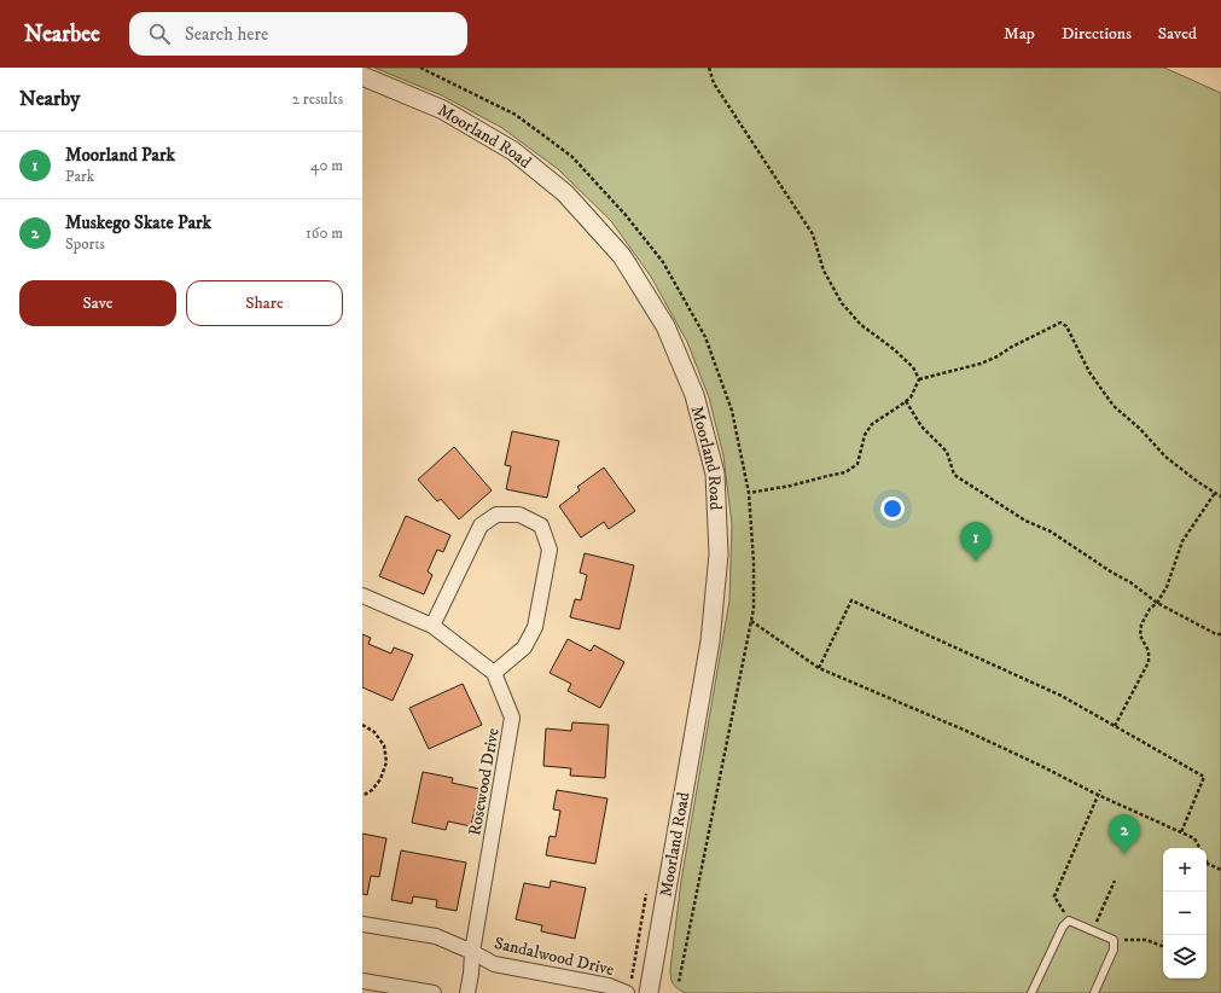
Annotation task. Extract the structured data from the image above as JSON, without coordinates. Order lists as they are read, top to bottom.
{
  "streets": {
    "street": ["Moorland Road", "Rosewood Drive", "Sandalwood Drive"]
  },
  "crossings": [
    ["Rosewood Drive", "Sandalwood Drive"]
  ],
  "page": {
    "header": "Nearbee",
    "search": "Search here",
    "nav": ["Map", "Directions", "Saved"],
    "heading": ["Nearby", "2 results"],
    "list": [
      {
        "mark": "1",
        "name": "Moorland Park",
        "note": "Park",
        "value": "40 m"
      },
      {
        "mark": "2",
        "name": "Muskego Skate Park",
        "note": "Sports",
        "value": "160 m"
      }
    ],
    "buttons": ["Save", "Share"],
    "pins": ["1", "2"],
    "map_buttons": ["+", "−"]
  }
}
